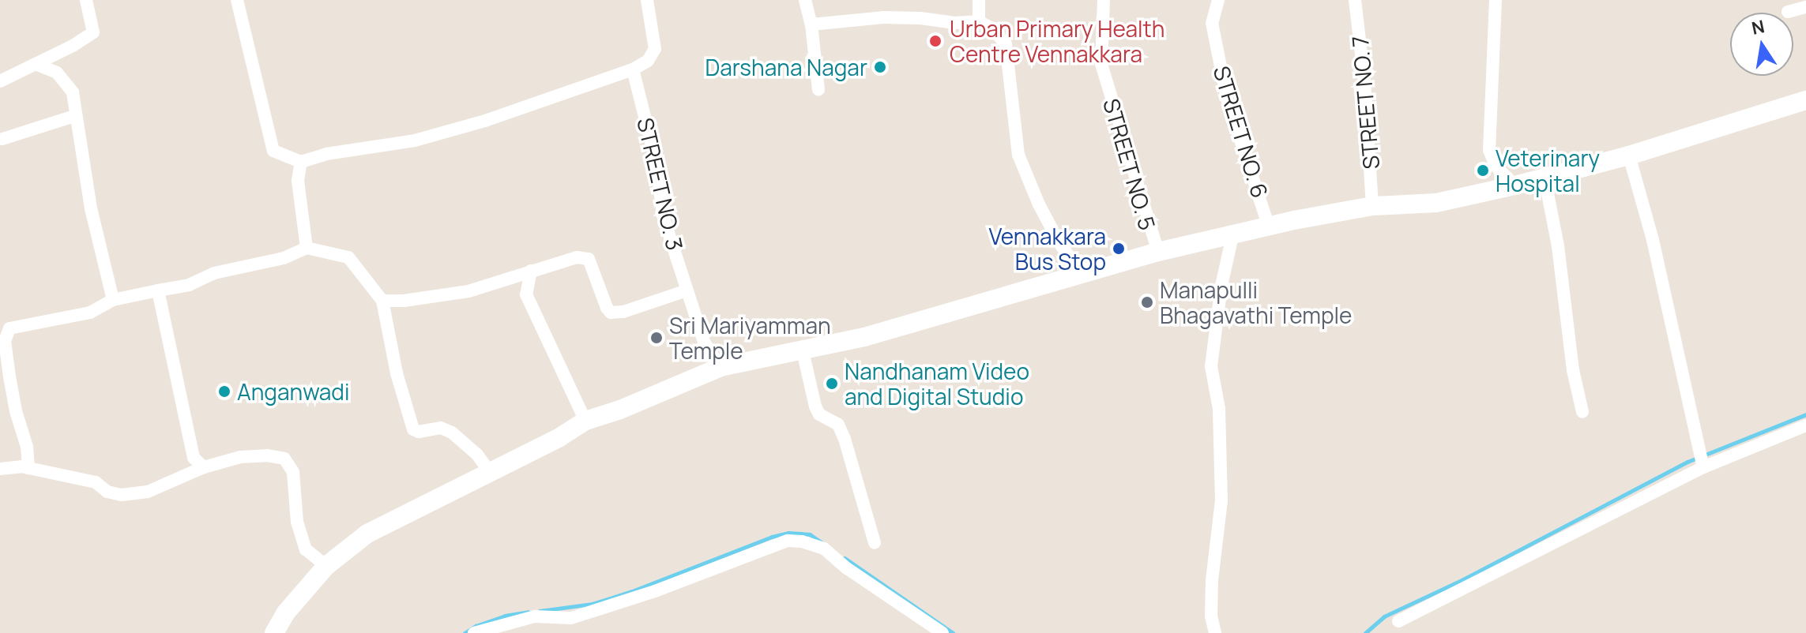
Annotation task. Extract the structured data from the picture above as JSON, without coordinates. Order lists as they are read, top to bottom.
{
  "streets": {
    "street": [
      "STREET NO. 7",
      "STREET NO. 6",
      "STREET NO. 5",
      "STREET NO. 3"
    ]
  },
  "places": [
    "Urban Primary Health Centre Vennakkara",
    "Darshana Nagar",
    "Veterinary Hospital",
    "Vennakkara Bus Stop",
    "Manapulli Bhagavathi Temple",
    "Sri Mariyamman Temple",
    "Nandhanam Video and Digital Studio",
    "Anganwadi"
  ],
  "north": "top"
}
